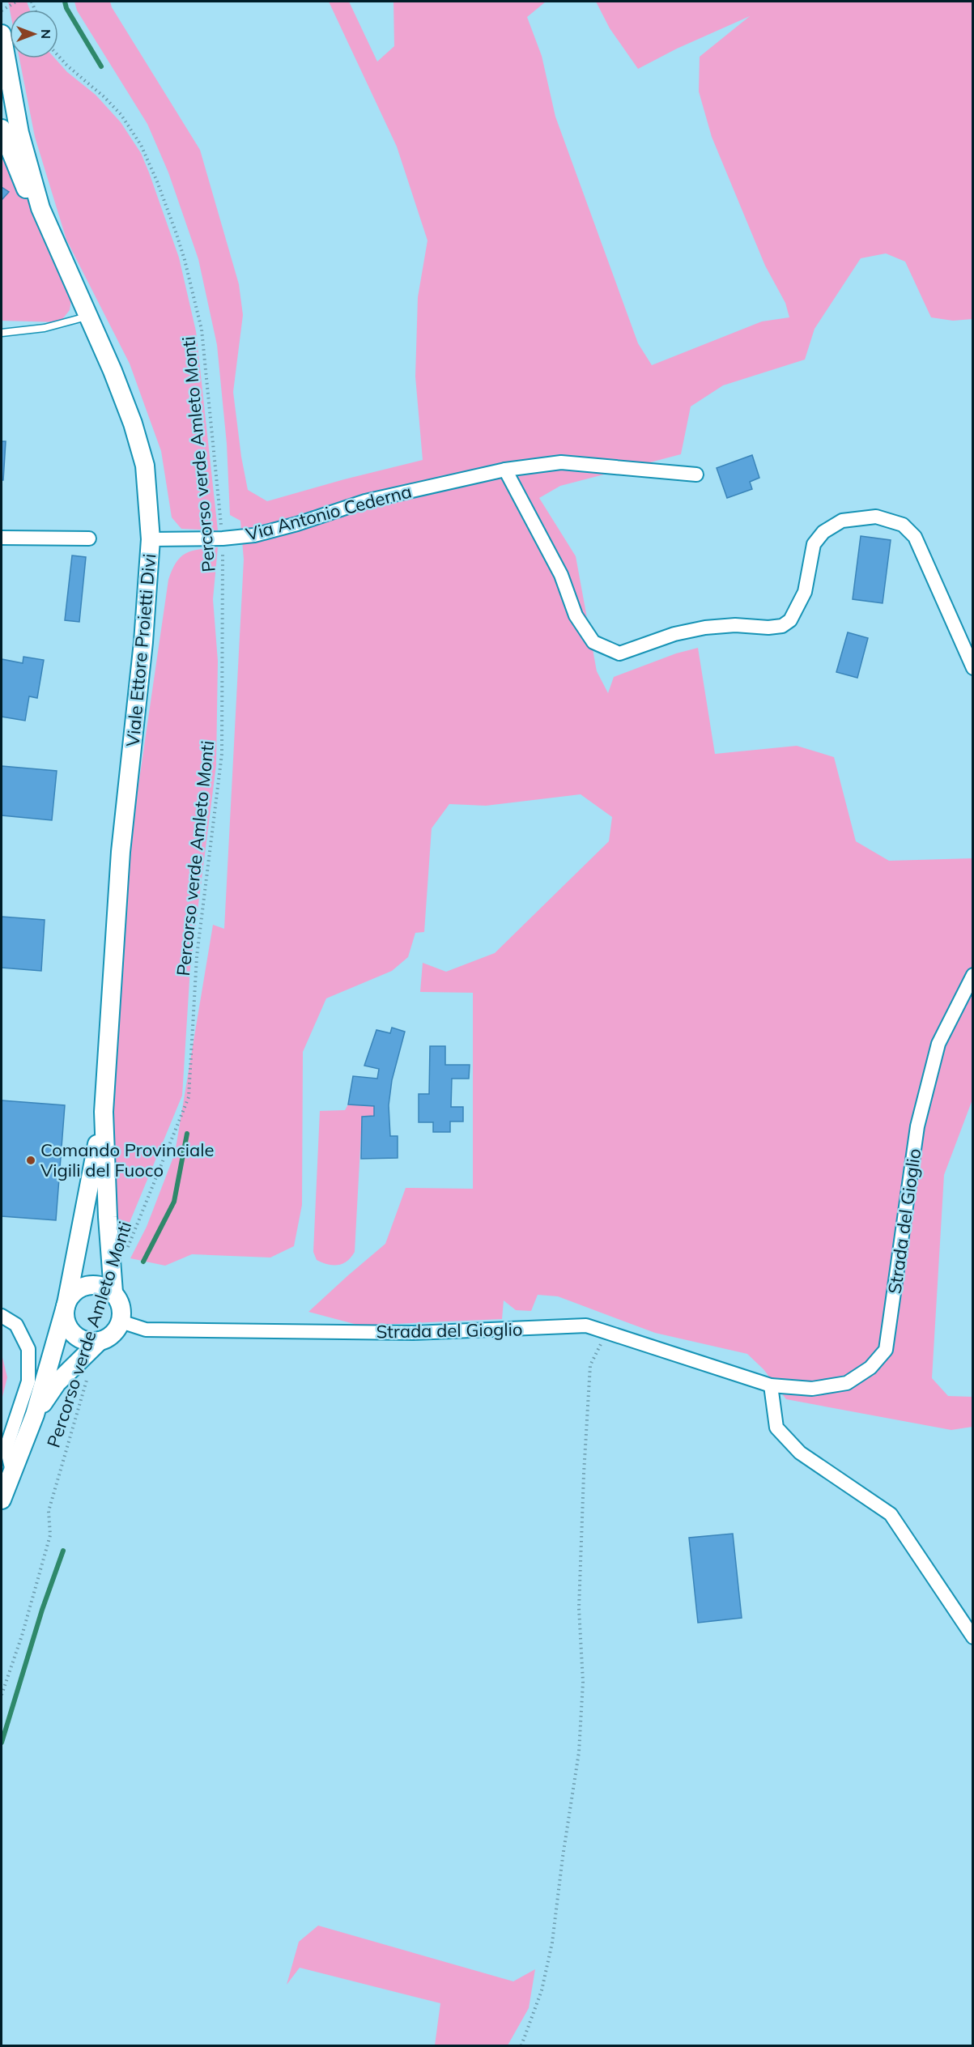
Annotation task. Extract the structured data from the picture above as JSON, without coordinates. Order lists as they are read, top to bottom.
{
  "streets": {
    "main road": ["Viale Ettore Proietti Divi"],
    "street": ["Via Antonio Cederna", "Strada del Gioglio"],
    "path": ["Percorso verde Amleto Monti"]
  },
  "crossings": [
    ["Percorso verde Amleto Monti", "Via Antonio Cederna"],
    ["Via Antonio Cederna", "Viale Ettore Proietti Divi"],
    ["Viale Ettore Proietti Divi", "Strada del Gioglio"]
  ],
  "places": ["Comando Provinciale Vigili del Fuoco"],
  "north": "right"
}
